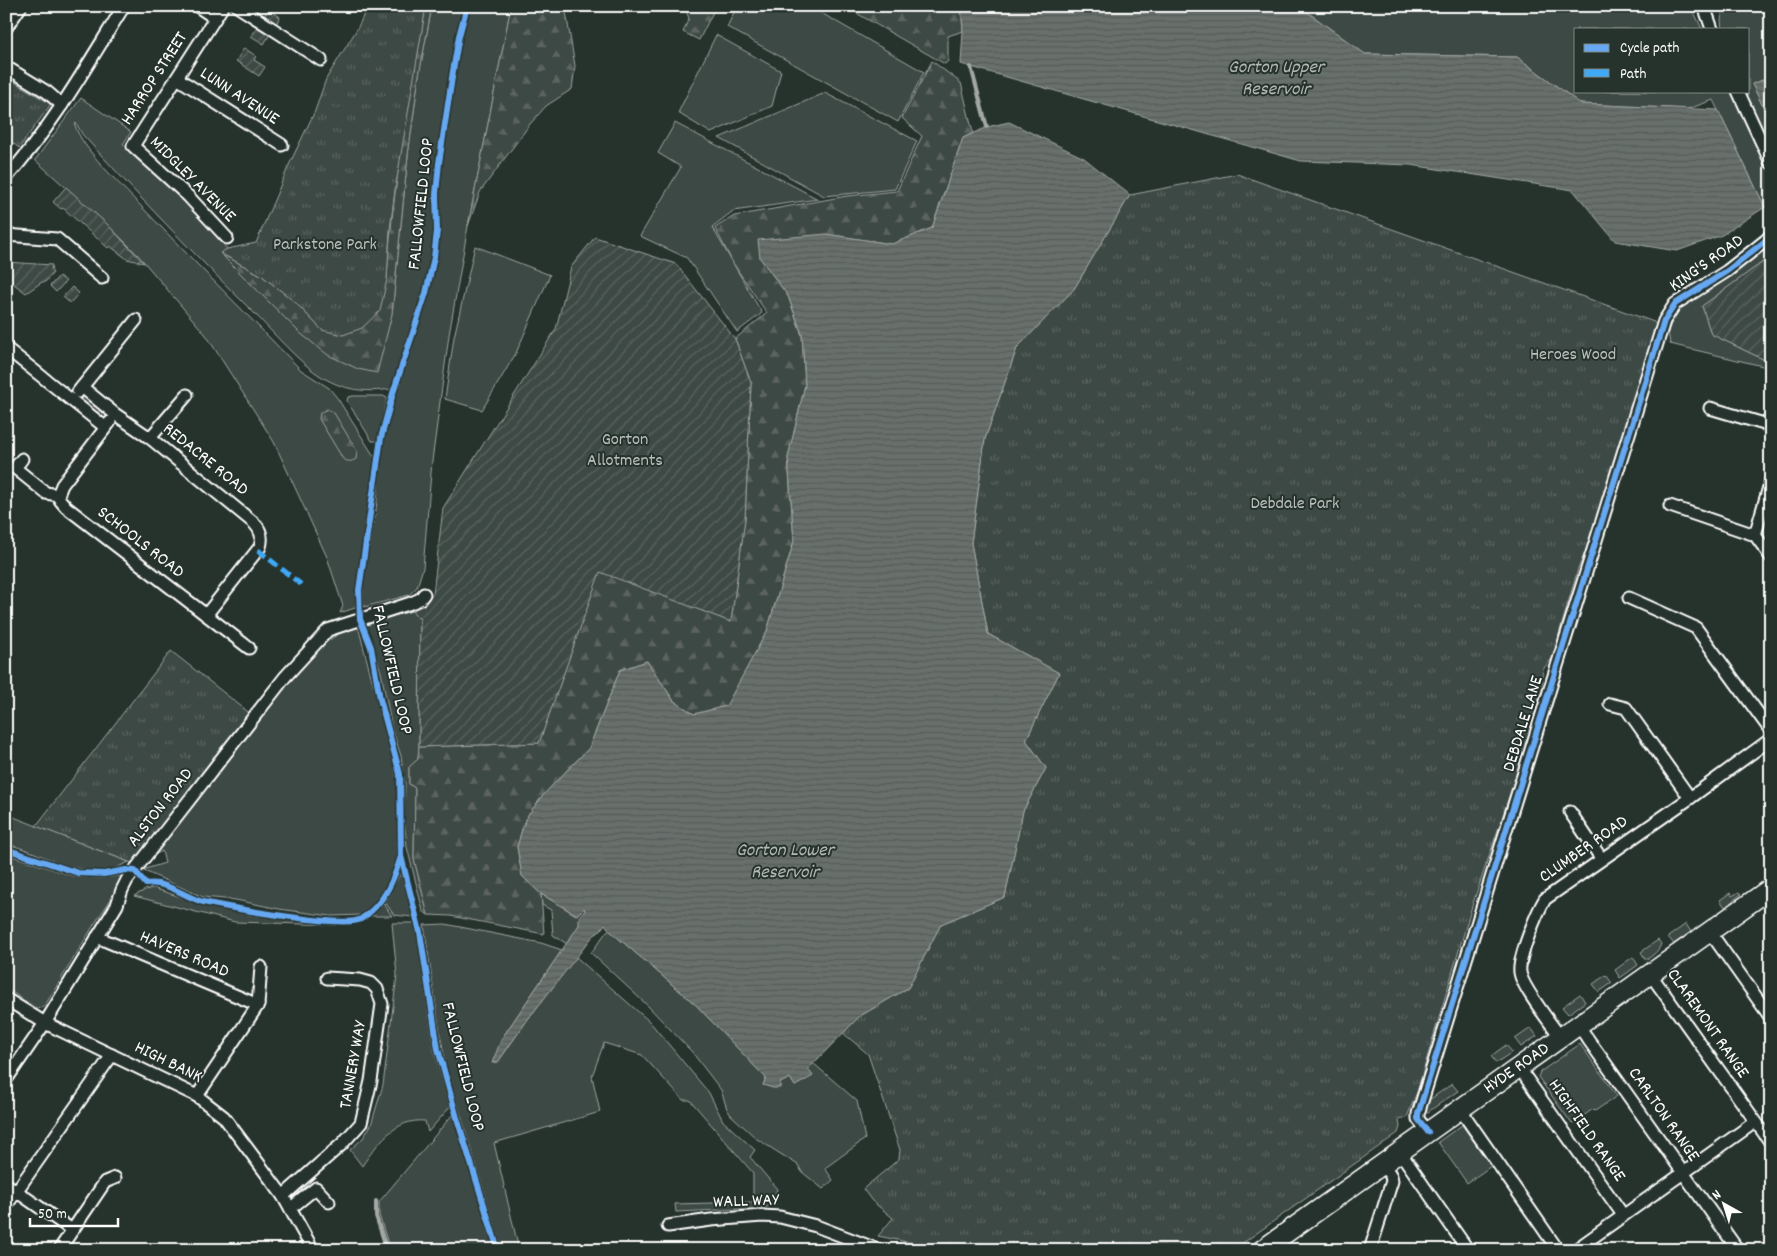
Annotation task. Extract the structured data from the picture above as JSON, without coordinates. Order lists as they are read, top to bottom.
{
  "streets": {
    "highway": ["HYDE ROAD"],
    "street": [
      "HARROP STREET",
      "LUNN AVENUE",
      "MIDGLEY AVENUE",
      "KING'S ROAD",
      "REDACRE ROAD",
      "SCHOOLS ROAD",
      "DEBDALE LANE",
      "ALSTON ROAD",
      "CLUMBER ROAD",
      "HAVERS ROAD",
      "CLAREMONT RANGE",
      "HIGH BANK",
      "TANNERY WAY",
      "CARLTON RANGE",
      "HIGHFIELD RANGE",
      "WALL WAY"
    ],
    "cycle path": ["FALLOWFIELD LOOP"]
  },
  "crossings": [
    ["HARROP STREET", "LUNN AVENUE"],
    ["HARROP STREET", "MIDGLEY AVENUE"],
    ["KING'S ROAD", "DEBDALE LANE"],
    ["REDACRE ROAD", "SCHOOLS ROAD"],
    ["DEBDALE LANE", "HYDE ROAD"],
    ["ALSTON ROAD", "HAVERS ROAD"],
    ["ALSTON ROAD", "HIGH BANK"],
    ["CLUMBER ROAD", "HYDE ROAD"],
    ["CLAREMONT RANGE", "HYDE ROAD"],
    ["HIGH BANK", "TANNERY WAY"],
    ["HYDE ROAD", "CARLTON RANGE"],
    ["HYDE ROAD", "HIGHFIELD RANGE"]
  ],
  "water": ["Gorton Upper Reservoir", "Gorton Lower Reservoir"],
  "parks": [
    "Parkstone Park",
    "Heroes Wood",
    "Gorton Allotments",
    "Debdale Park"
  ],
  "legend": ["Cycle path", "Path"],
  "scale_bar": "50 m",
  "north": "top left"
}
